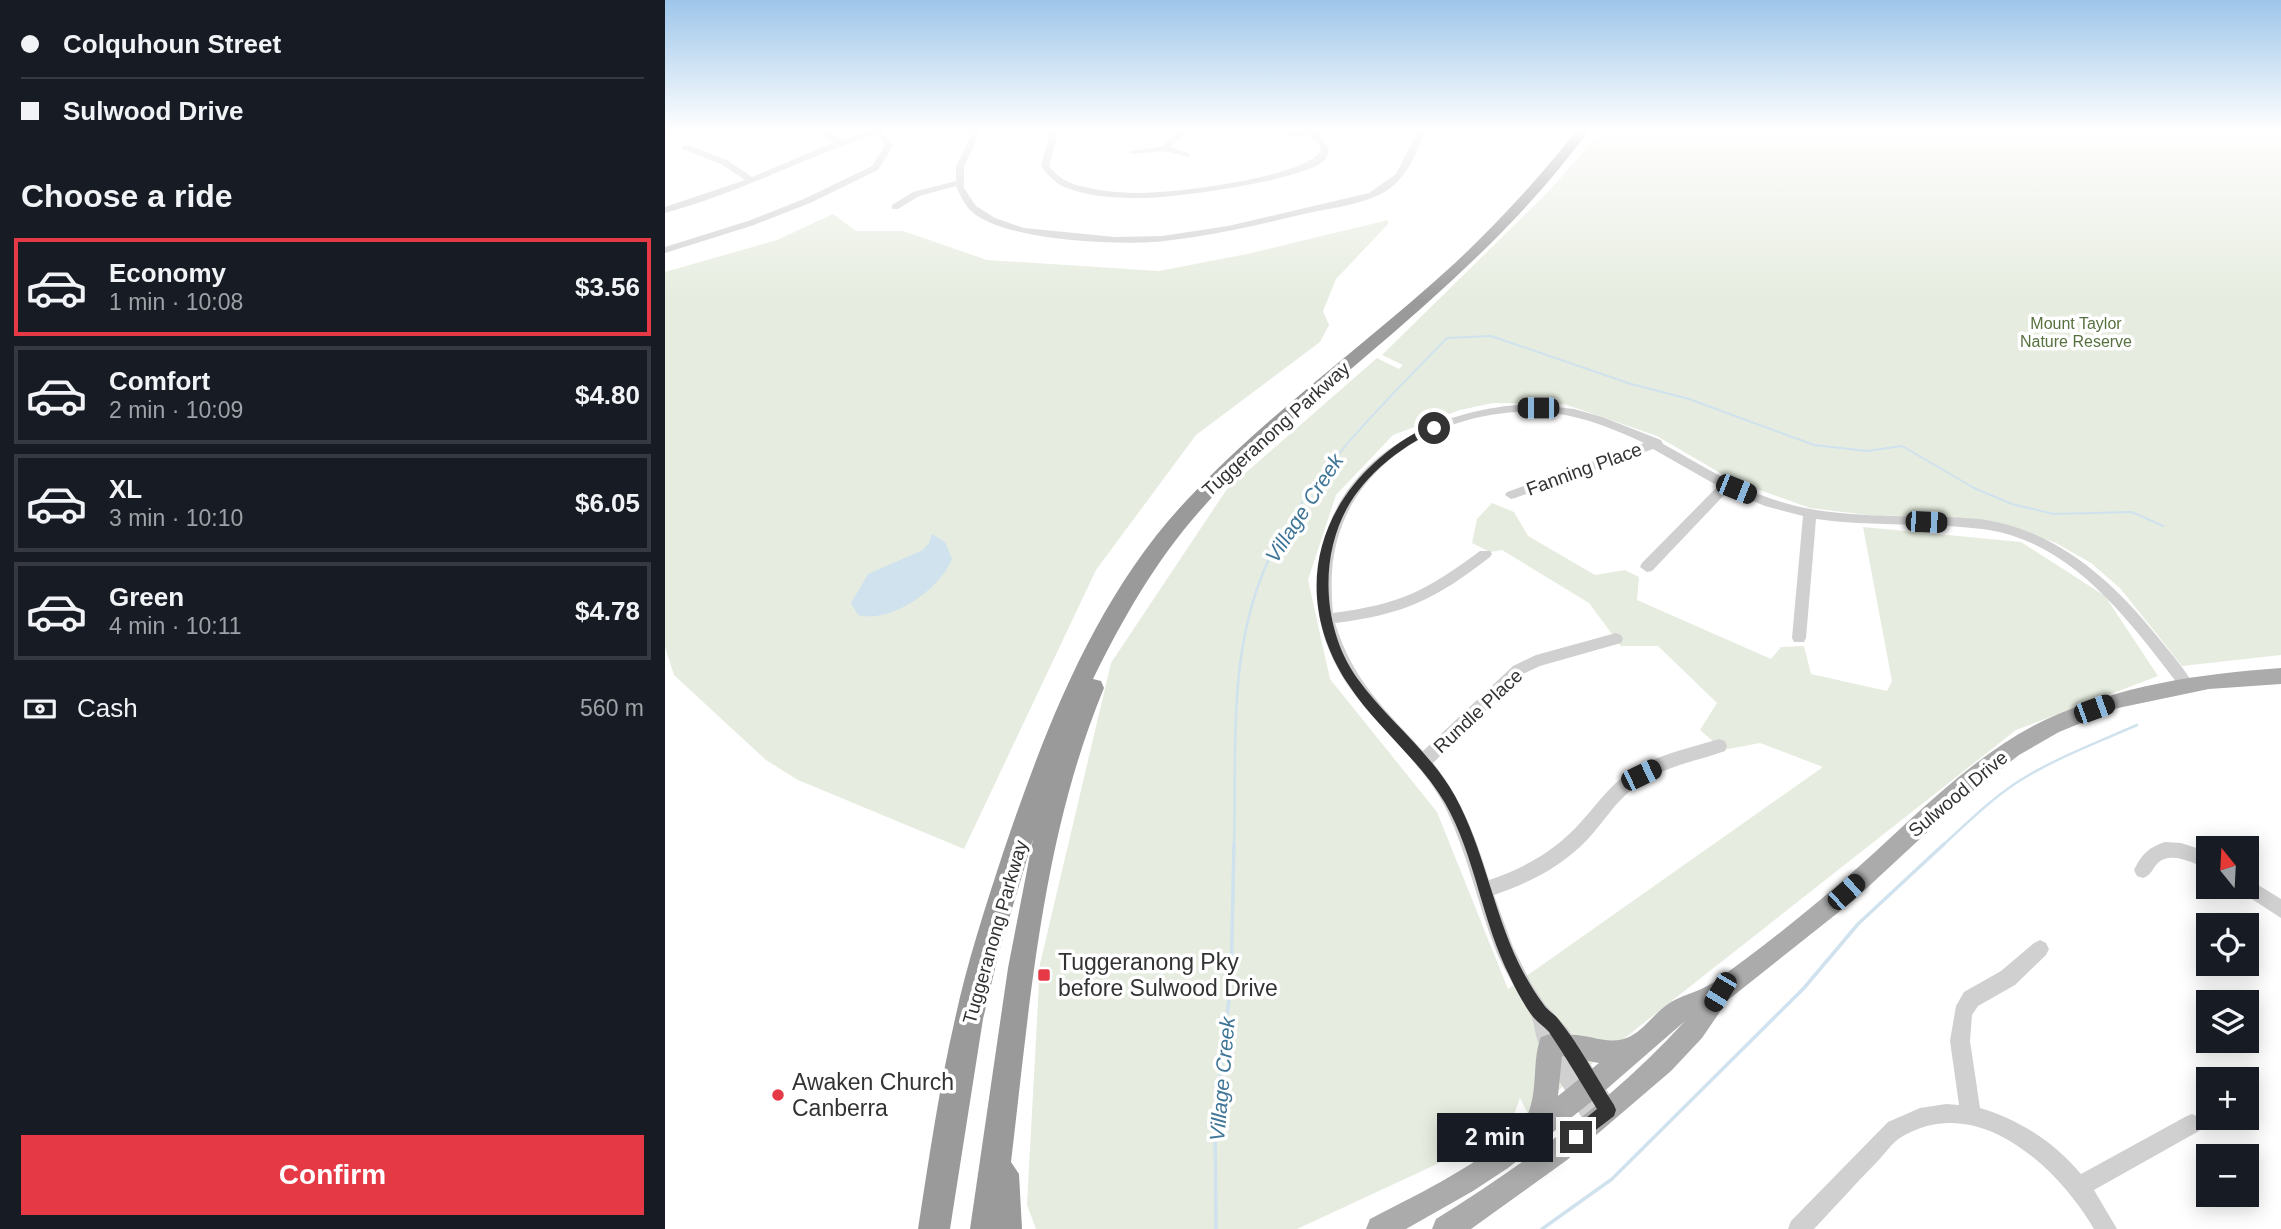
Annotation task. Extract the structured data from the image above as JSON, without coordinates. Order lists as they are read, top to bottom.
{
  "streets": {
    "highway": ["Tuggeranong Parkway"],
    "main road": ["Sulwood Drive"],
    "street": ["Fanning Place", "Rundle Place"]
  },
  "water": ["Village Creek"],
  "parks": ["Mount Taylor Nature Reserve"],
  "places": {
    "transit": ["Tuggeranong Pky before Sulwood Drive"],
    "other": ["Awaken Church Canberra"]
  },
  "north": "top",
  "page": {
    "banner": ["Colquhoun Street", "Sulwood Drive"],
    "heading": "Choose a ride",
    "list": [
      {
        "name": "Economy",
        "note": "1 min · 10:08",
        "value": "$3.56"
      },
      {
        "name": "Comfort",
        "note": "2 min · 10:09",
        "value": "$4.80"
      },
      {
        "name": "XL",
        "note": "3 min · 10:10",
        "value": "$6.05"
      },
      {
        "name": "Green",
        "note": "4 min · 10:11",
        "value": "$4.78"
      }
    ],
    "pay": ["Cash", "560 m"],
    "map_buttons": ["+", "−"],
    "bubble": "2 min",
    "buttons": "Confirm"
  }
}
